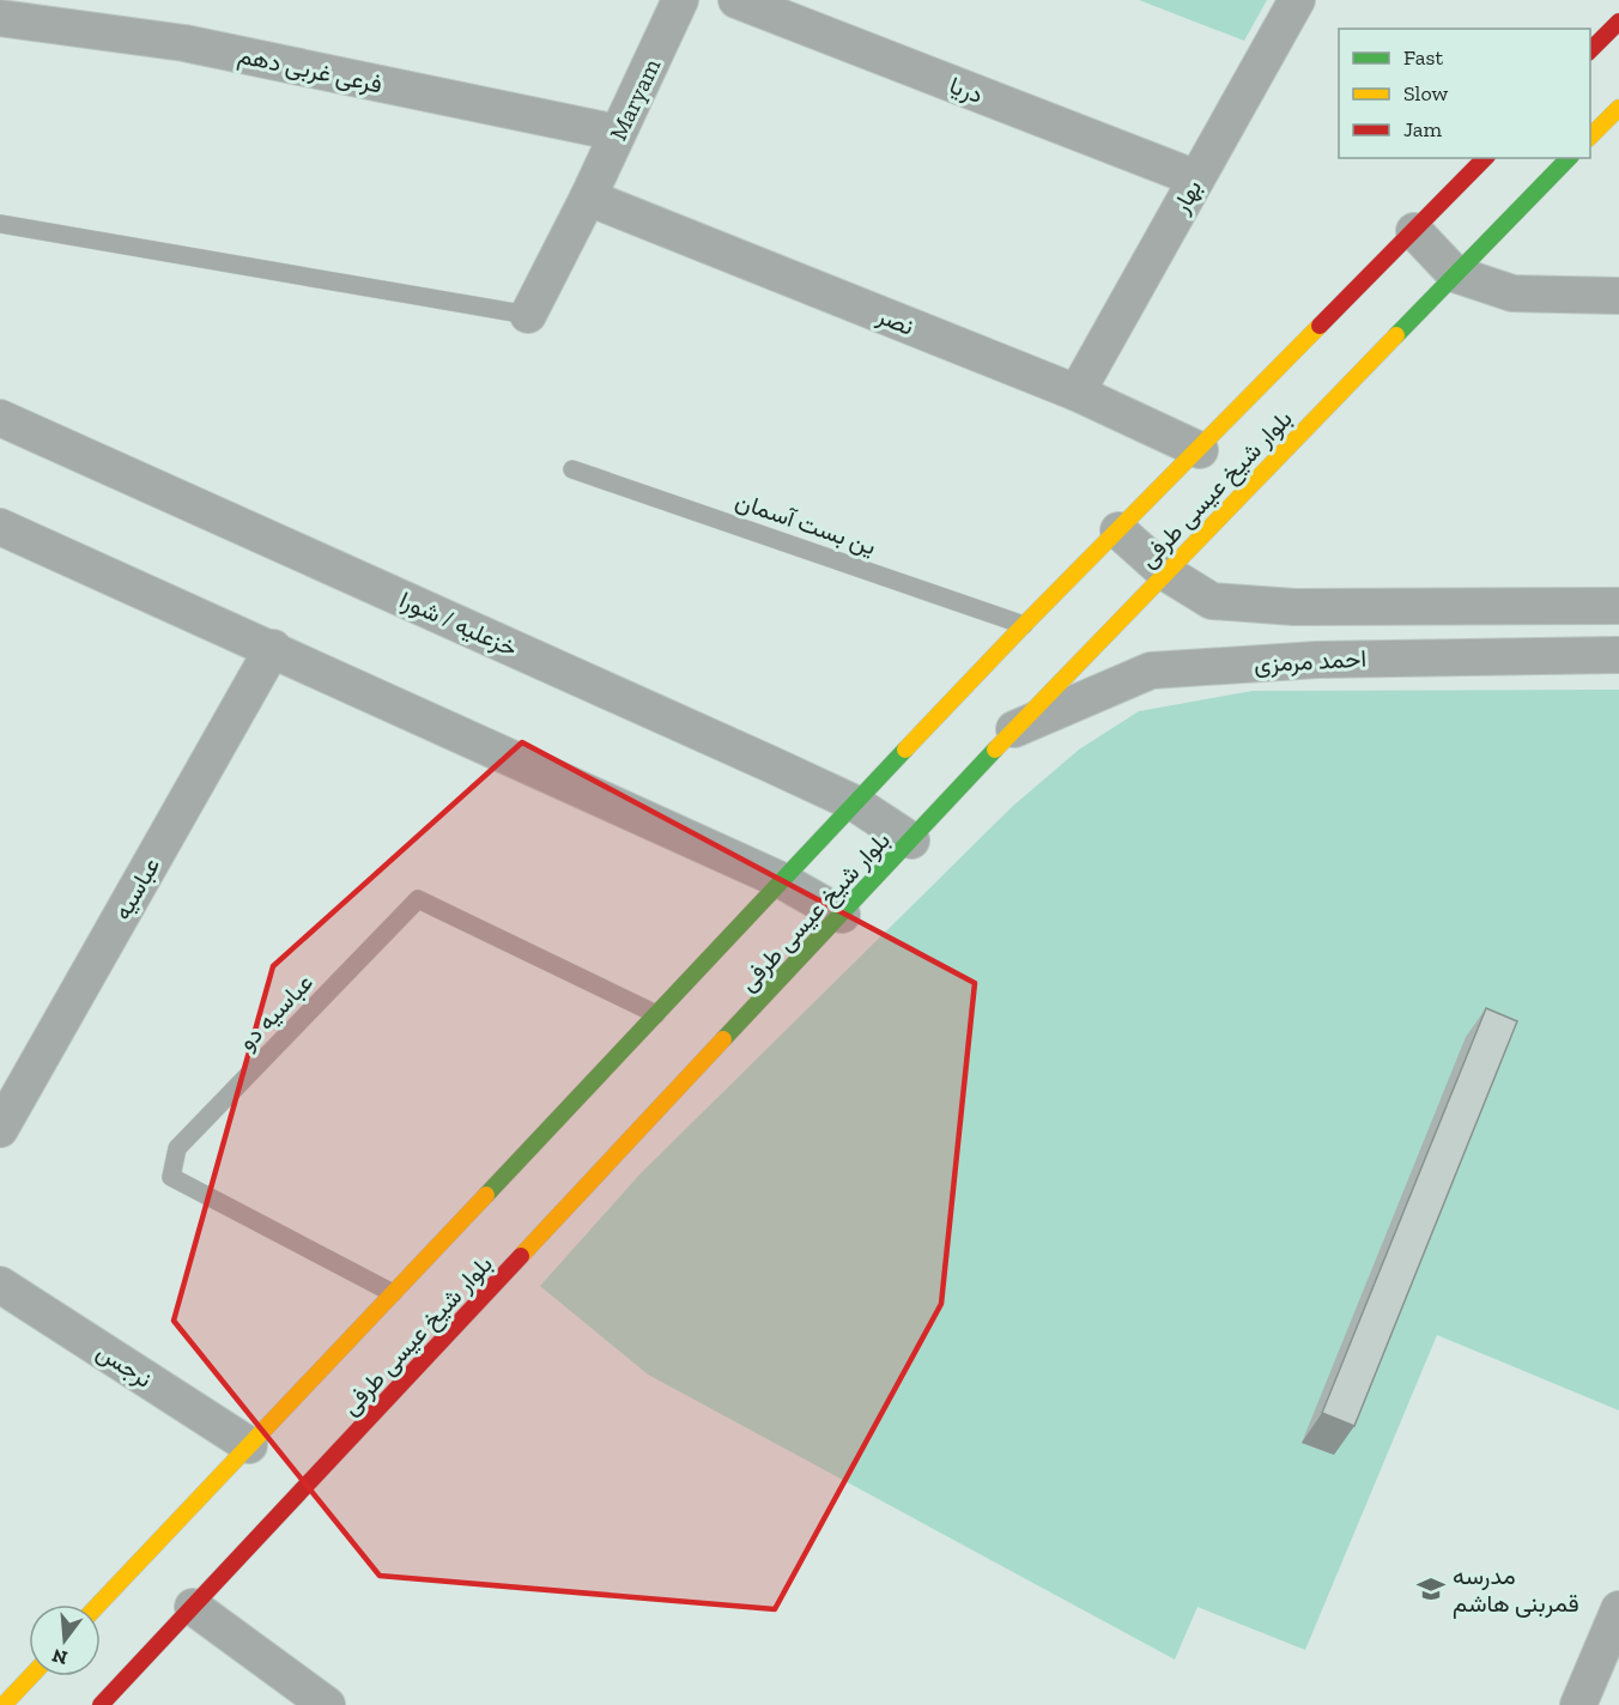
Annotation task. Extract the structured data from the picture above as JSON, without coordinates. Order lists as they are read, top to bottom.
{
  "streets": {
    "main road": ["بلوار شیخ عیسی طرفی"],
    "street": [
      "فرعی غربی دهم",
      "دریا",
      "Maryam",
      "بهار",
      "نصر",
      "خزعلیه / شورا",
      "احمد مرمزی",
      "عباسیه",
      "نرجس"
    ],
    "lane": ["ین بست آسمان", "عباسیه دو"]
  },
  "crossings": [
    ["فرعی غربی دهم", "Maryam"],
    ["دریا", "بهار"],
    ["Maryam", "نصر"],
    ["بهار", "نصر"],
    ["نصر", "بلوار شیخ عیسی طرفی"],
    ["بلوار شیخ عیسی طرفی", "ین بست آسمان"],
    ["بلوار شیخ عیسی طرفی", "خزعلیه / شورا"],
    ["بلوار شیخ عیسی طرفی", "احمد مرمزی"],
    ["بلوار شیخ عیسی طرفی", "عباسیه دو"],
    ["بلوار شیخ عیسی طرفی", "نرجس"]
  ],
  "places": {
    "school or university": ["مدرسه قمربنی هاشم"]
  },
  "legend": ["Fast", "Slow", "Jam"],
  "north": "bottom"
}
